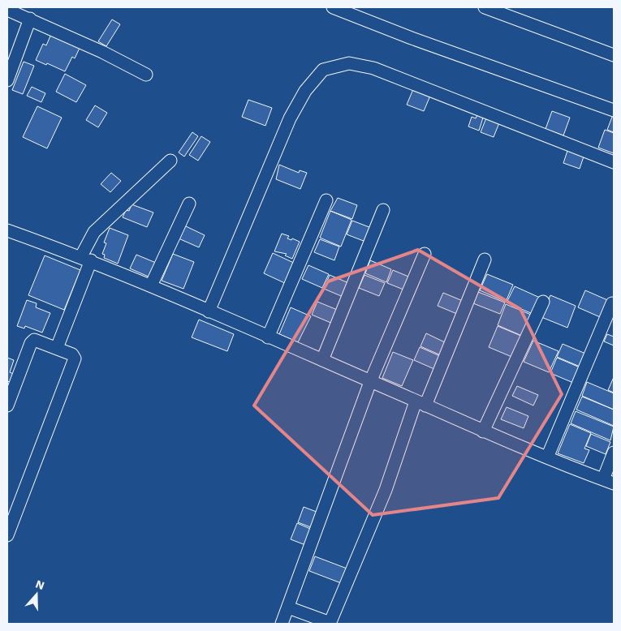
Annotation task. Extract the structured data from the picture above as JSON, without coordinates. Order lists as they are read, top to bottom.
{
  "north": "top"
}
